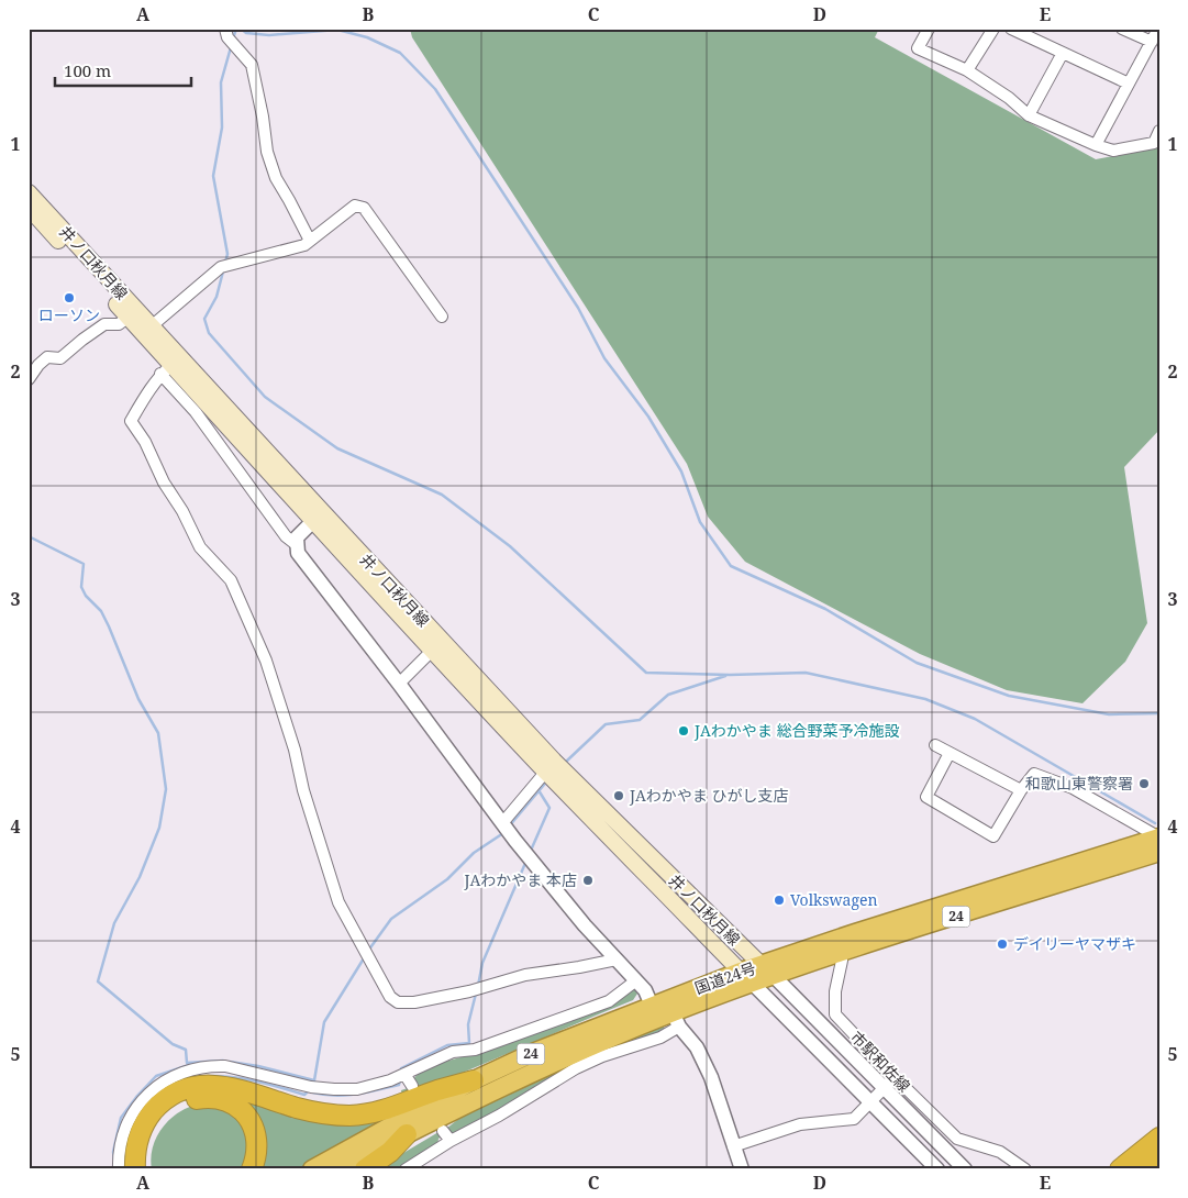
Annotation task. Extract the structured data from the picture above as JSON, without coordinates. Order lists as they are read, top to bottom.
{
  "streets": {
    "highway": ["24", "国道24号"],
    "main road": ["井ノ口秋月線"],
    "street": ["市駅和佐線"]
  },
  "crossings": [
    ["井ノ口秋月線", "国道24号"],
    ["井ノ口秋月線", "市駅和佐線"],
    ["国道24号", "市駅和佐線"]
  ],
  "places": [
    "ローソン",
    "JAわかやま 総合野菜予冷施設",
    "和歌山東警察署",
    "JAわかやま ひがし支店",
    "JAわかやま 本店",
    "Volkswagen",
    "デイリーヤマザキ"
  ],
  "scale_bar": "100 m",
  "grid": {
    "columns": [
      "A",
      "B",
      "C",
      "D",
      "E"
    ],
    "rows": [
      "1",
      "2",
      "3",
      "4",
      "5"
    ]
  }
}
